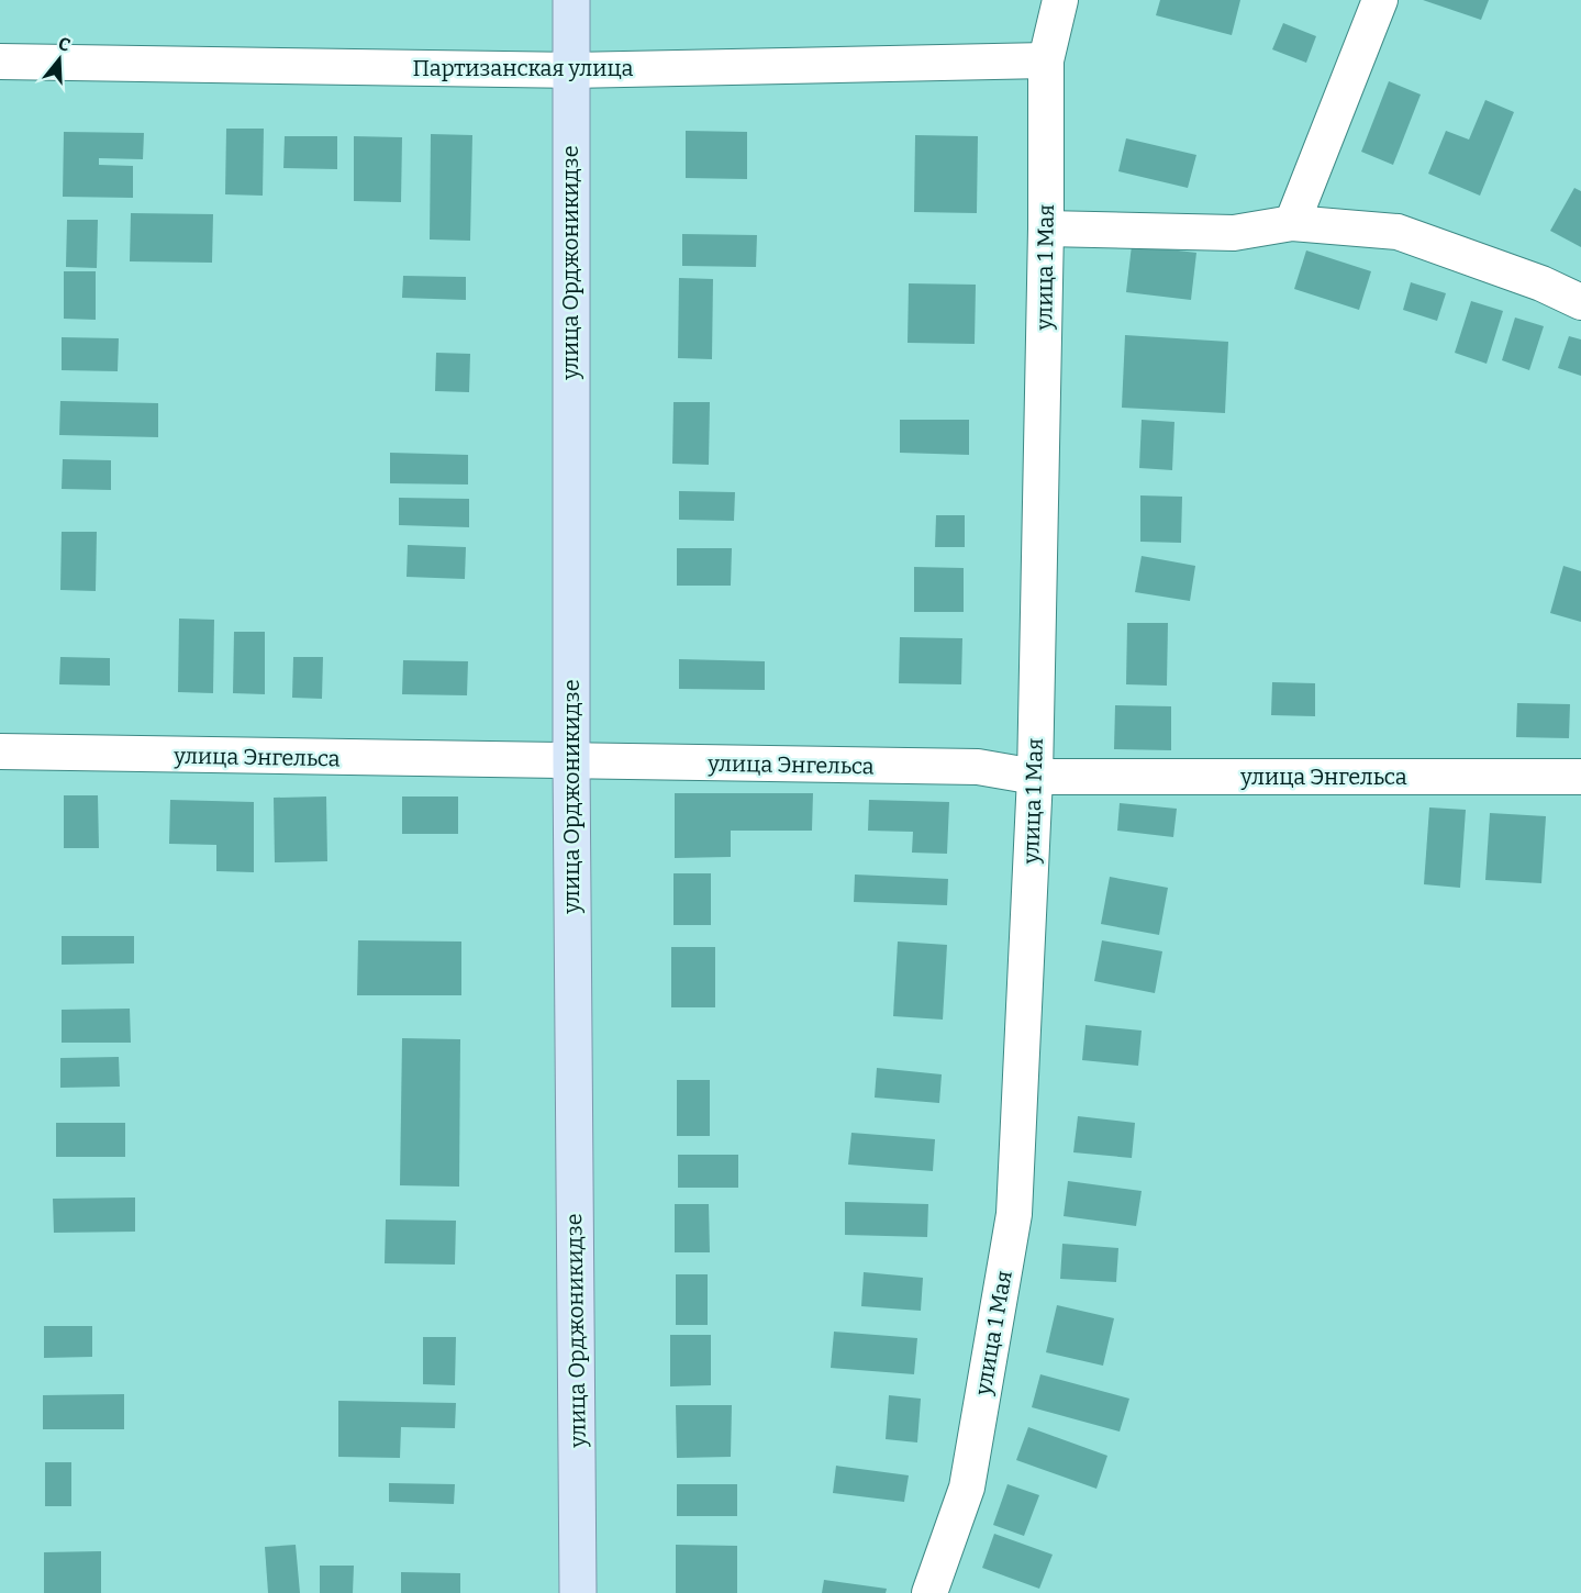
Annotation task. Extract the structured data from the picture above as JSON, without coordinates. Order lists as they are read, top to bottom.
{
  "streets": {
    "main road": ["улица Орджоникидзе"],
    "street": ["Партизанская улица", "улица 1 Мая", "улица Энгельса"]
  },
  "crossings": [
    ["Партизанская улица", "улица Орджоникидзе"],
    ["Партизанская улица", "улица 1 Мая"],
    ["улица Орджоникидзе", "улица Энгельса"],
    ["улица 1 Мая", "улица Энгельса"]
  ],
  "north": "top"
}
